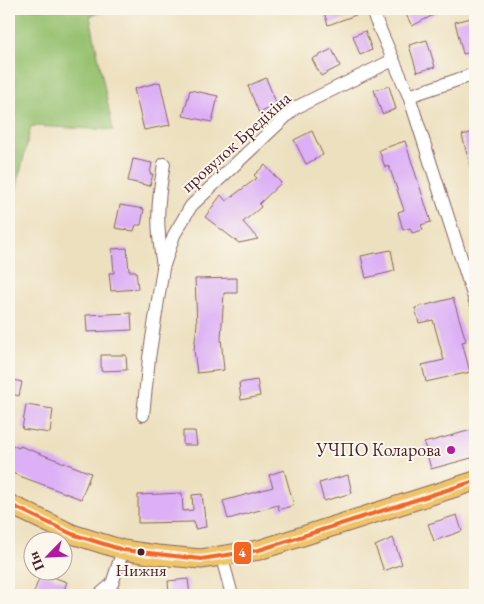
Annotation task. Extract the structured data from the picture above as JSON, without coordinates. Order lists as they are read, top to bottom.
{
  "streets": {
    "street": ["провулок Бредіхіна"]
  },
  "places": ["УЧПО Коларова", "Нижня"],
  "lines": ["transit line 4"],
  "north": "bottom left"
}
